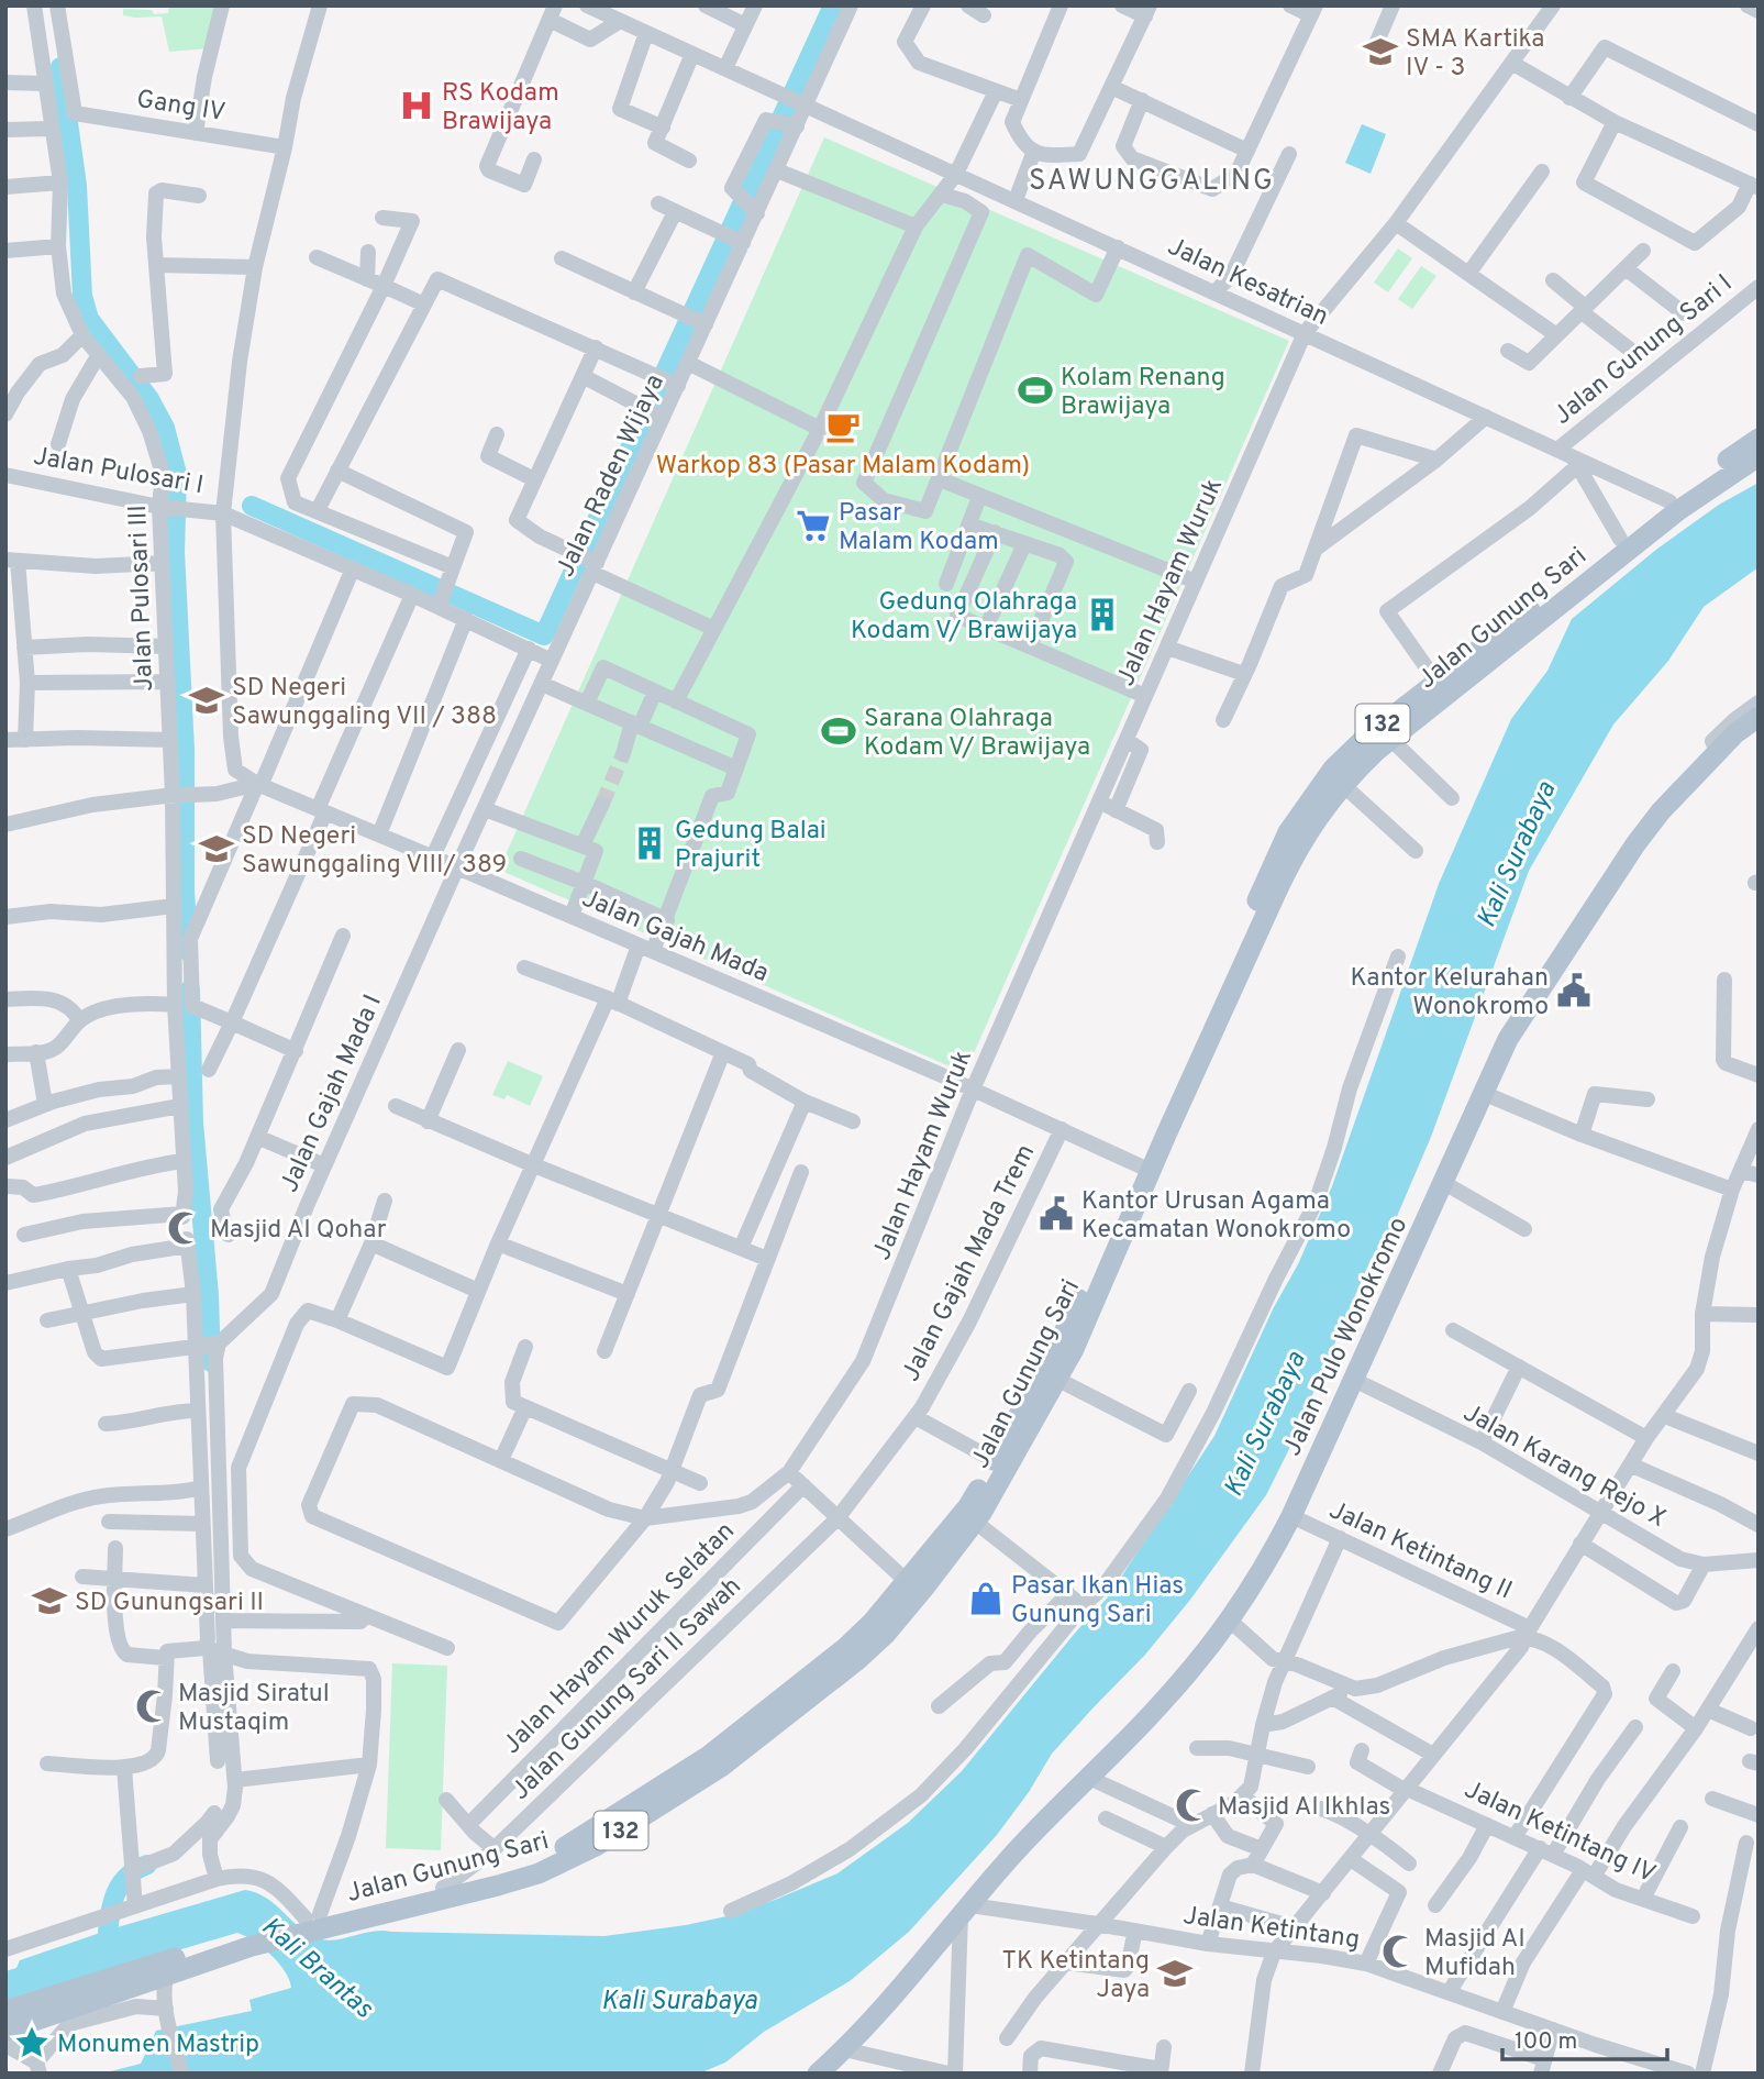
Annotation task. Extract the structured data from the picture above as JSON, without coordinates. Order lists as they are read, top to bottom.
{
  "streets": {
    "main road": ["Jalan Gunung Sari", "132", "Jalan Pulo Wonokromo"],
    "street": [
      "Gang IV",
      "Jalan Kesatrian",
      "Jalan Gunung Sari I",
      "Jalan Pulosari I",
      "Jalan Raden Wijaya",
      "Jalan Hayam Wuruk",
      "Jalan Pulosari III",
      "Jalan Gajah Mada",
      "Jalan Gajah Mada I",
      "Jalan Gajah Mada Trem",
      "Jalan Karang Rejo X",
      "Jalan Ketintang II",
      "Jalan Hayam Wuruk Selatan",
      "Jalan Gunung Sari II Sawah",
      "Jalan Ketintang IV",
      "Jalan Ketintang"
    ]
  },
  "crossings": [
    ["Gang IV", "Jalan Pulosari III"],
    ["Jalan Kesatrian", "Jalan Gunung Sari I"],
    ["Jalan Kesatrian", "Jalan Raden Wijaya"],
    ["Jalan Kesatrian", "Jalan Hayam Wuruk"],
    ["Jalan Kesatrian", "Jalan Gunung Sari"],
    ["Jalan Gunung Sari I", "Jalan Gunung Sari"],
    ["Jalan Pulosari I", "Jalan Raden Wijaya"],
    ["Jalan Pulosari I", "Jalan Pulosari III"],
    ["Jalan Raden Wijaya", "Jalan Gajah Mada"],
    ["Jalan Raden Wijaya", "Jalan Gajah Mada I"],
    ["Jalan Hayam Wuruk", "Jalan Gajah Mada"],
    ["Jalan Gunung Sari", "132"],
    ["Jalan Gunung Sari", "Jalan Gajah Mada"],
    ["Jalan Gunung Sari", "Jalan Gajah Mada Trem"],
    ["Jalan Gunung Sari", "Jalan Gunung Sari II Sawah"],
    ["Jalan Gajah Mada", "Jalan Gajah Mada I"],
    ["Jalan Gajah Mada", "Jalan Gajah Mada Trem"],
    ["Jalan Gajah Mada Trem", "Jalan Gunung Sari II Sawah"],
    ["Jalan Pulo Wonokromo", "Jalan Karang Rejo X"],
    ["Jalan Pulo Wonokromo", "Jalan Ketintang II"],
    ["Jalan Pulo Wonokromo", "Jalan Ketintang"],
    ["Jalan Ketintang II", "Jalan Ketintang IV"]
  ],
  "districts": ["SAWUNGGALING"],
  "water": ["Kali Surabaya", "Kali Brantas"],
  "places": {
    "school or university": [
      "SMA Kartika IV - 3",
      "SD Negeri Sawunggaling VII / 388",
      "SD Negeri Sawunggaling VIII/ 389",
      "SD Gunungsari II",
      "TK Ketintang Jaya"
    ],
    "hospital": ["RS Kodam Brawijaya"],
    "sports": ["Kolam Renang Brawijaya", "Sarana Olahraga Kodam V/ Brawijaya"],
    "cafe": ["Warkop 83 (Pasar Malam Kodam)"],
    "supermarket": ["Pasar Malam Kodam"],
    "building": ["Gedung Olahraga Kodam V/ Brawijaya", "Gedung Balai Prajurit"],
    "public building": ["Kantor Kelurahan Wonokromo", "Kantor Urusan Agama Kecamatan Wonokromo"],
    "mosque": [
      "Masjid Al Qohar",
      "Masjid Siratul Mustaqim",
      "Masjid Al Ikhlas",
      "Masjid Al Mufidah"
    ],
    "shop": ["Pasar Ikan Hias Gunung Sari"],
    "place": ["Monumen Mastrip"]
  },
  "scale_bar": "100 m"
}
